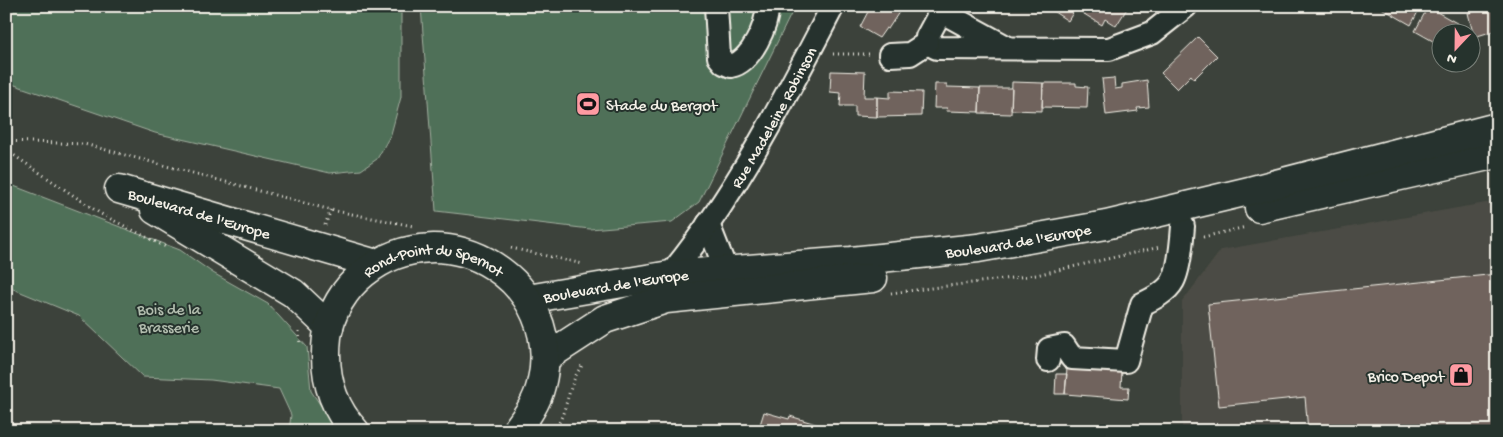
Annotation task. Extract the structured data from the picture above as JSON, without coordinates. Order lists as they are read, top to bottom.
{
  "streets": {
    "main road": ["Boulevard de l'Europe", "Rond-Point du Spernot"],
    "street": ["Rue Madeleine Robinson"]
  },
  "crossings": [
    ["Rue Madeleine Robinson", "Boulevard de l'Europe"],
    ["Boulevard de l'Europe", "Rond-Point du Spernot"]
  ],
  "parks": ["Bois de la Brasserie"],
  "places": {
    "sports": ["Stade du Bergot"],
    "shop": ["Brico Depot"]
  },
  "north": "bottom"
}
